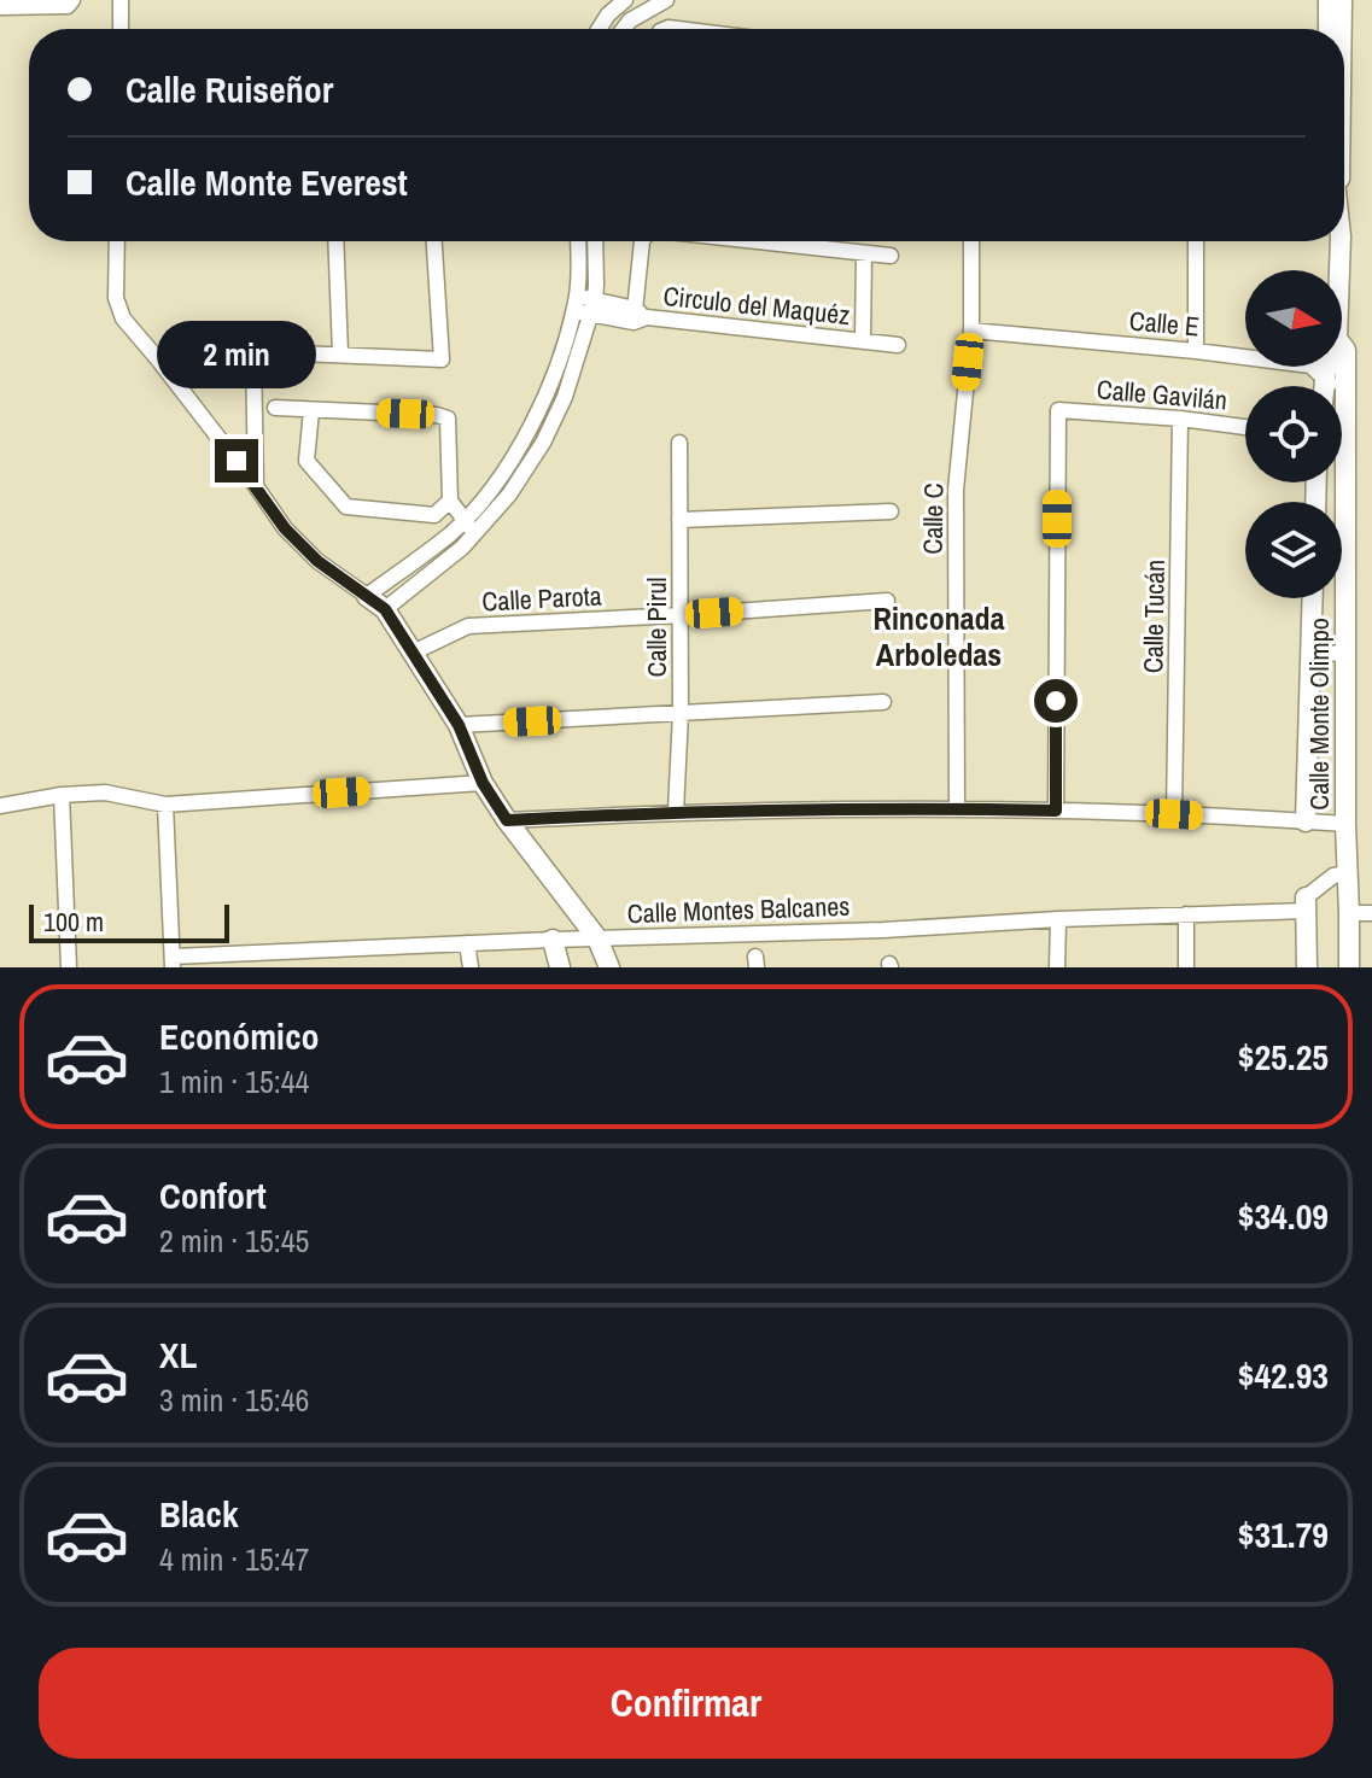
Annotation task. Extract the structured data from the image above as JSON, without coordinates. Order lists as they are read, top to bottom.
{
  "streets": {
    "main road": ["Calle Monte Olimpo"],
    "street": [
      "Circulo del Maquéz",
      "Calle E",
      "Calle Gavilán",
      "Calle C",
      "Calle Parota",
      "Calle Tucán",
      "Calle Pirul",
      "Calle Montes Balcanes"
    ]
  },
  "crossings": [
    ["Calle E", "Calle C"],
    ["Calle Gavilán", "Calle Tucán"],
    ["Calle Parota", "Calle Pirul"]
  ],
  "districts": ["Rinconada Arboledas"],
  "scale_bar": "100 m",
  "north": "right",
  "page": {
    "banner": ["Calle Ruiseñor", "Calle Monte Everest"],
    "bubble": "2 min",
    "scale": "100 m",
    "list": [
      {
        "name": "Económico",
        "note": "1 min · 15:44",
        "value": "$25.25"
      },
      {
        "name": "Confort",
        "note": "2 min · 15:45",
        "value": "$34.09"
      },
      {
        "name": "XL",
        "note": "3 min · 15:46",
        "value": "$42.93"
      },
      {
        "name": "Black",
        "note": "4 min · 15:47",
        "value": "$31.79"
      }
    ],
    "buttons": "Confirmar"
  }
}
